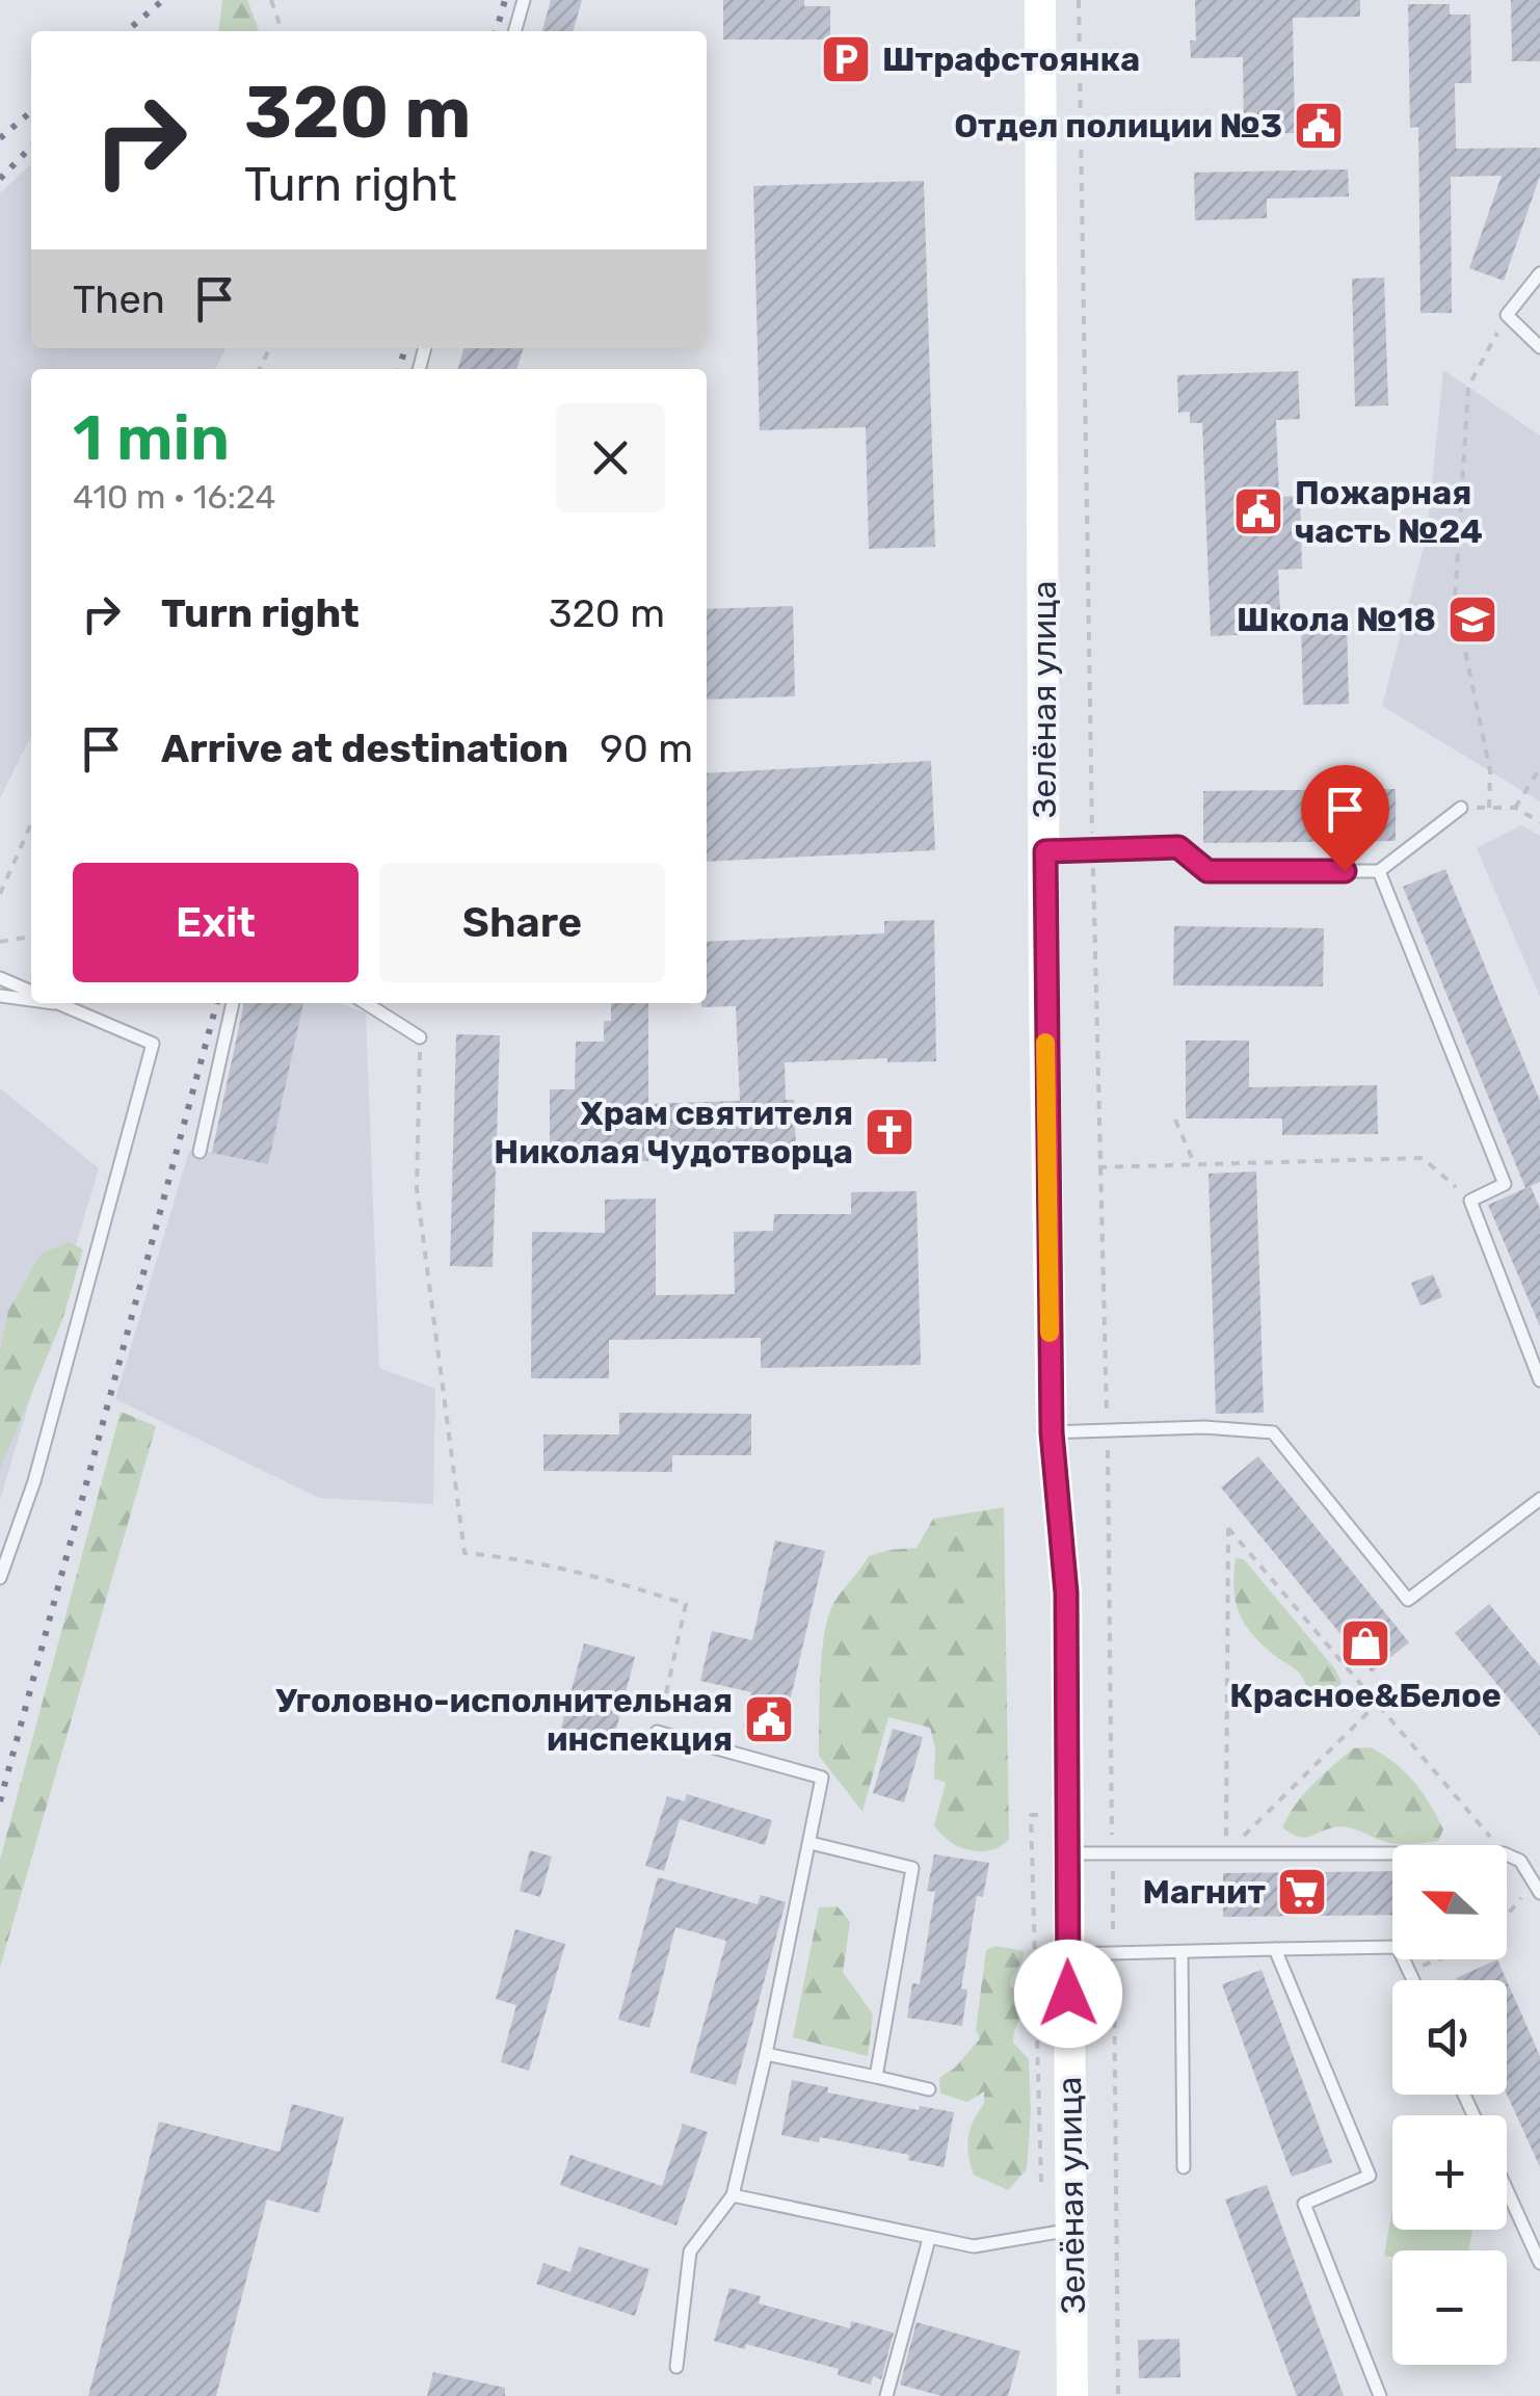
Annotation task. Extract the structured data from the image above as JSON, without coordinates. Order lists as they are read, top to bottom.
{
  "streets": {
    "main road": ["Зелёная улица"]
  },
  "places": {
    "parking": ["Штрафстоянка"],
    "public building": ["Отдел полиции №3", "Пожарная часть №24", "Уголовно-исполнительная инспекция"],
    "school or university": ["Школа №18"],
    "church": ["Храм святителя Николая Чудотворца"],
    "shop": ["Красное&Белое"],
    "supermarket": ["Магнит"]
  },
  "north": "left",
  "page": {
    "turn": ["320 m", "Turn right"],
    "then": "Then",
    "heading": ["1 min", "410 m · 16:24"],
    "list": [
      {
        "name": "Turn right",
        "value": "320 m"
      },
      {
        "name": "Arrive at destination",
        "value": "90 m"
      }
    ],
    "buttons": ["Exit", "Share"],
    "map_buttons": ["+", "−"]
  }
}
